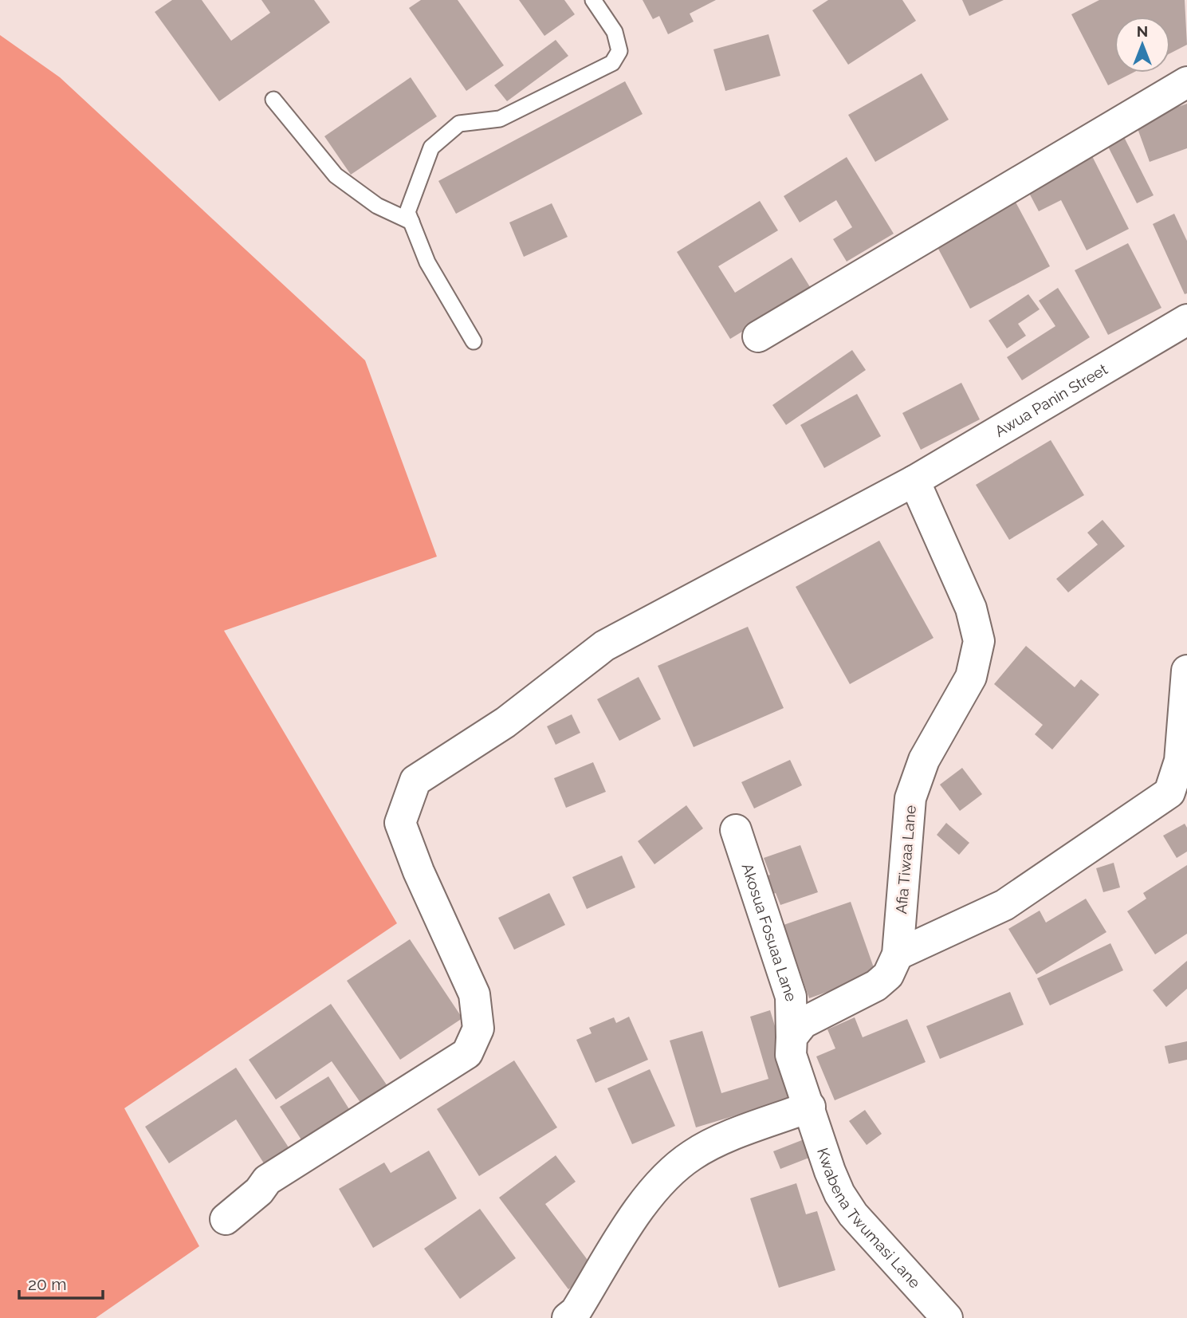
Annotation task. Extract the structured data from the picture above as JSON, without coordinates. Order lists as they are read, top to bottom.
{
  "streets": {
    "street": [
      "Awua Panin Street",
      "Afia Tiwaa Lane",
      "Akosua Fosuaa Lane",
      "Kwabena Twumasi Lane"
    ]
  },
  "crossings": [
    ["Awua Panin Street", "Afia Tiwaa Lane"],
    ["Afia Tiwaa Lane", "Akosua Fosuaa Lane"]
  ],
  "scale_bar": "20 m",
  "north": "top"
}
